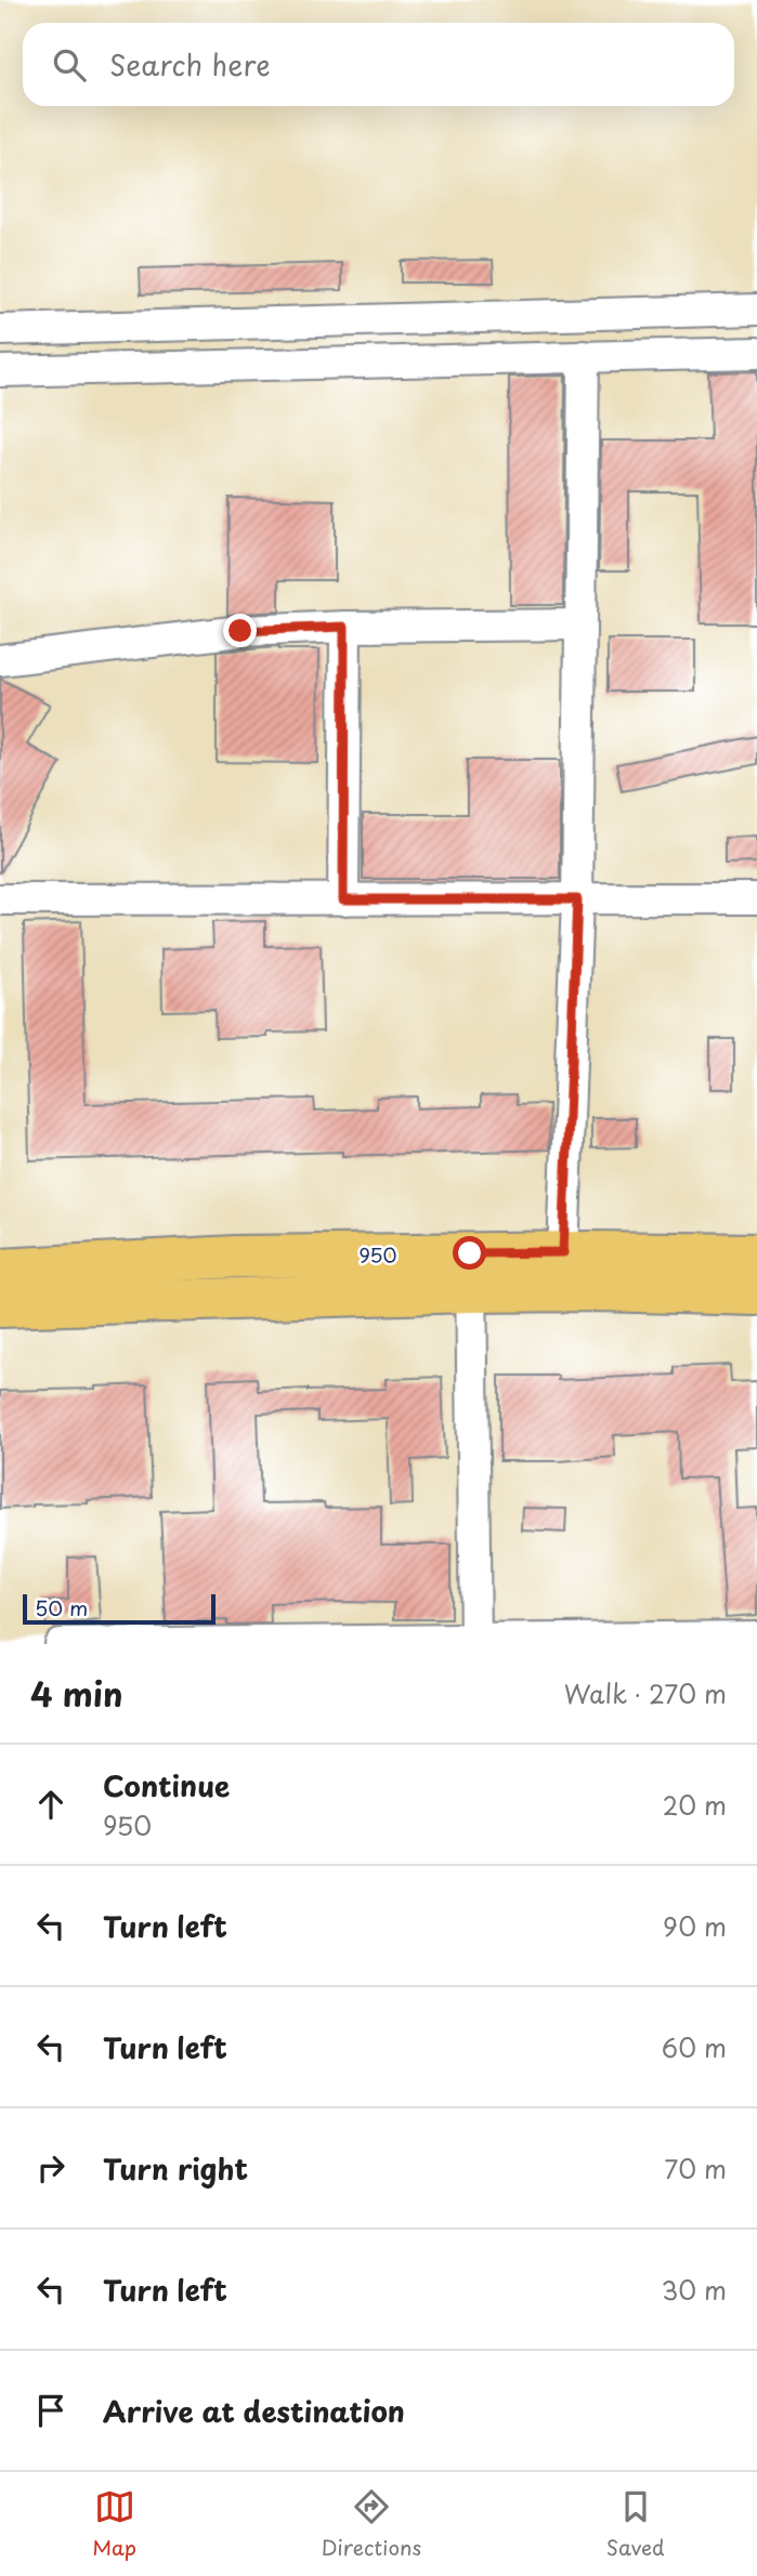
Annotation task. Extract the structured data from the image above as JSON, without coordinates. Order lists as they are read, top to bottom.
{
  "streets": {
    "main road": ["950"]
  },
  "scale_bar": "50 m",
  "page": {
    "search": "Search here",
    "scale": "50 m",
    "heading": ["4 min", "Walk · 270 m"],
    "list": [
      ["Continue", "950", "20 m"],
      ["Turn left", "90 m"],
      ["Turn left", "60 m"],
      ["Turn right", "70 m"],
      ["Turn left", "30 m"],
      "Arrive at destination"
    ],
    "nav": ["Map", "Directions", "Saved"]
  }
}
